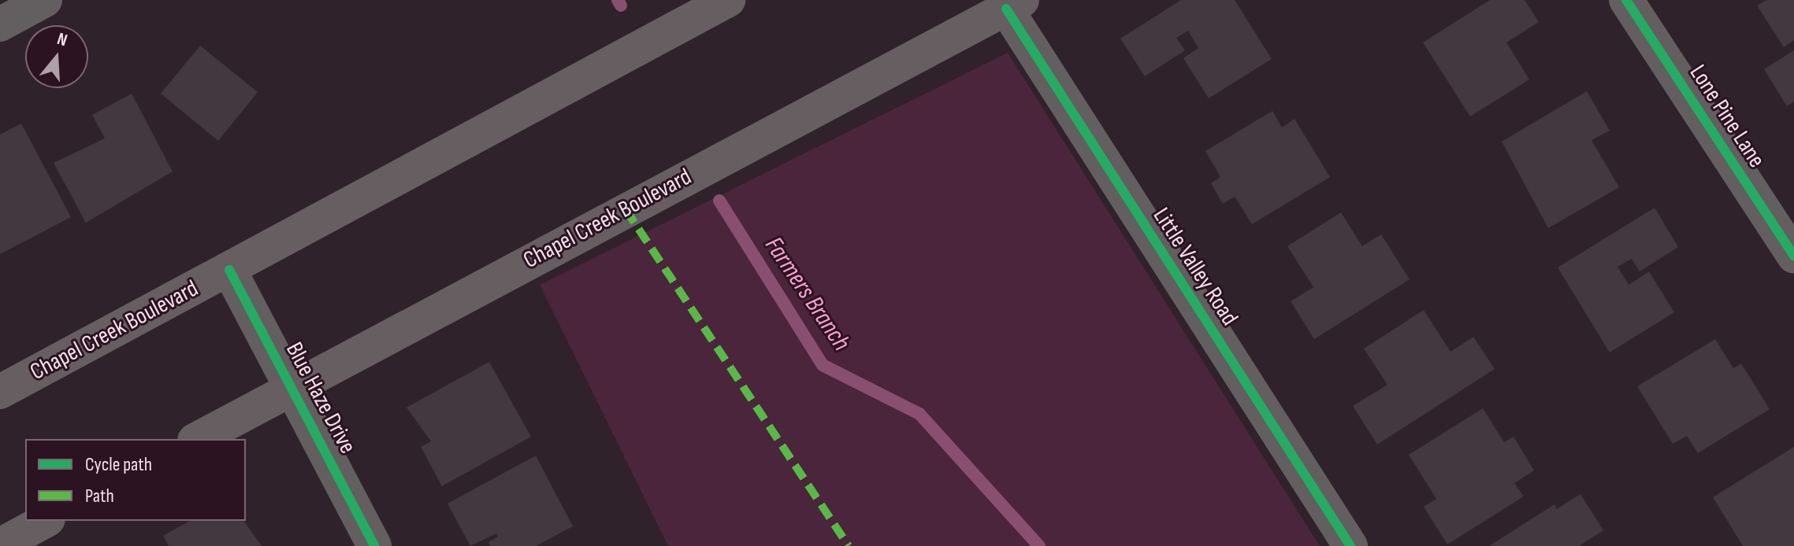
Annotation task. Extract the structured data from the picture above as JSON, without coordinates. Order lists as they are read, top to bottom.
{
  "streets": {
    "main road": ["Chapel Creek Boulevard"],
    "street": ["Lone Pine Lane", "Little Valley Road", "Blue Haze Drive"]
  },
  "crossings": [
    ["Chapel Creek Boulevard", "Little Valley Road"],
    ["Chapel Creek Boulevard", "Blue Haze Drive"]
  ],
  "water": ["Farmers Branch"],
  "legend": ["Cycle path", "Path"],
  "north": "top"
}
